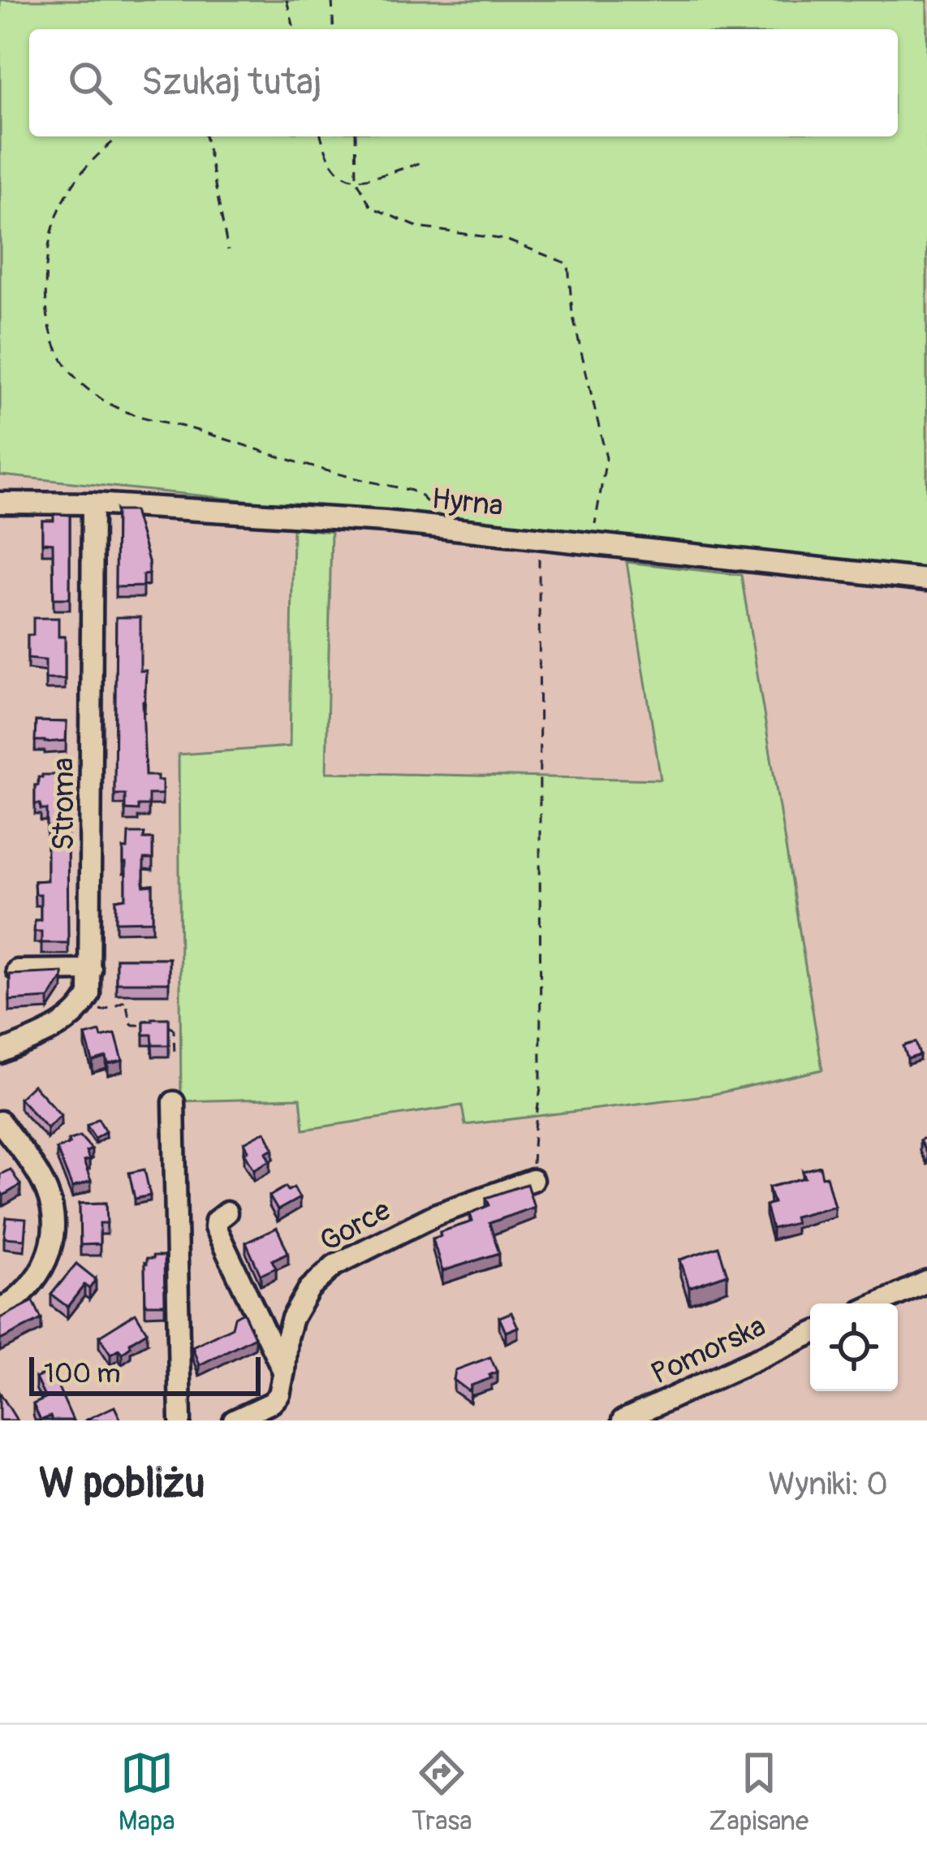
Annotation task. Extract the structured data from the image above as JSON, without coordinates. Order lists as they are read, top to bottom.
{
  "streets": {
    "street": [
      "Hyrna",
      "Stroma",
      "Gorce",
      "Pomorska"
    ]
  },
  "crossings": [
    ["Hyrna", "Stroma"]
  ],
  "scale_bar": "100 m",
  "page": {
    "search": "Szukaj tutaj",
    "scale": "100 m",
    "heading": ["W pobliżu", "Wyniki: 0"],
    "nav": ["Mapa", "Trasa", "Zapisane"]
  }
}
